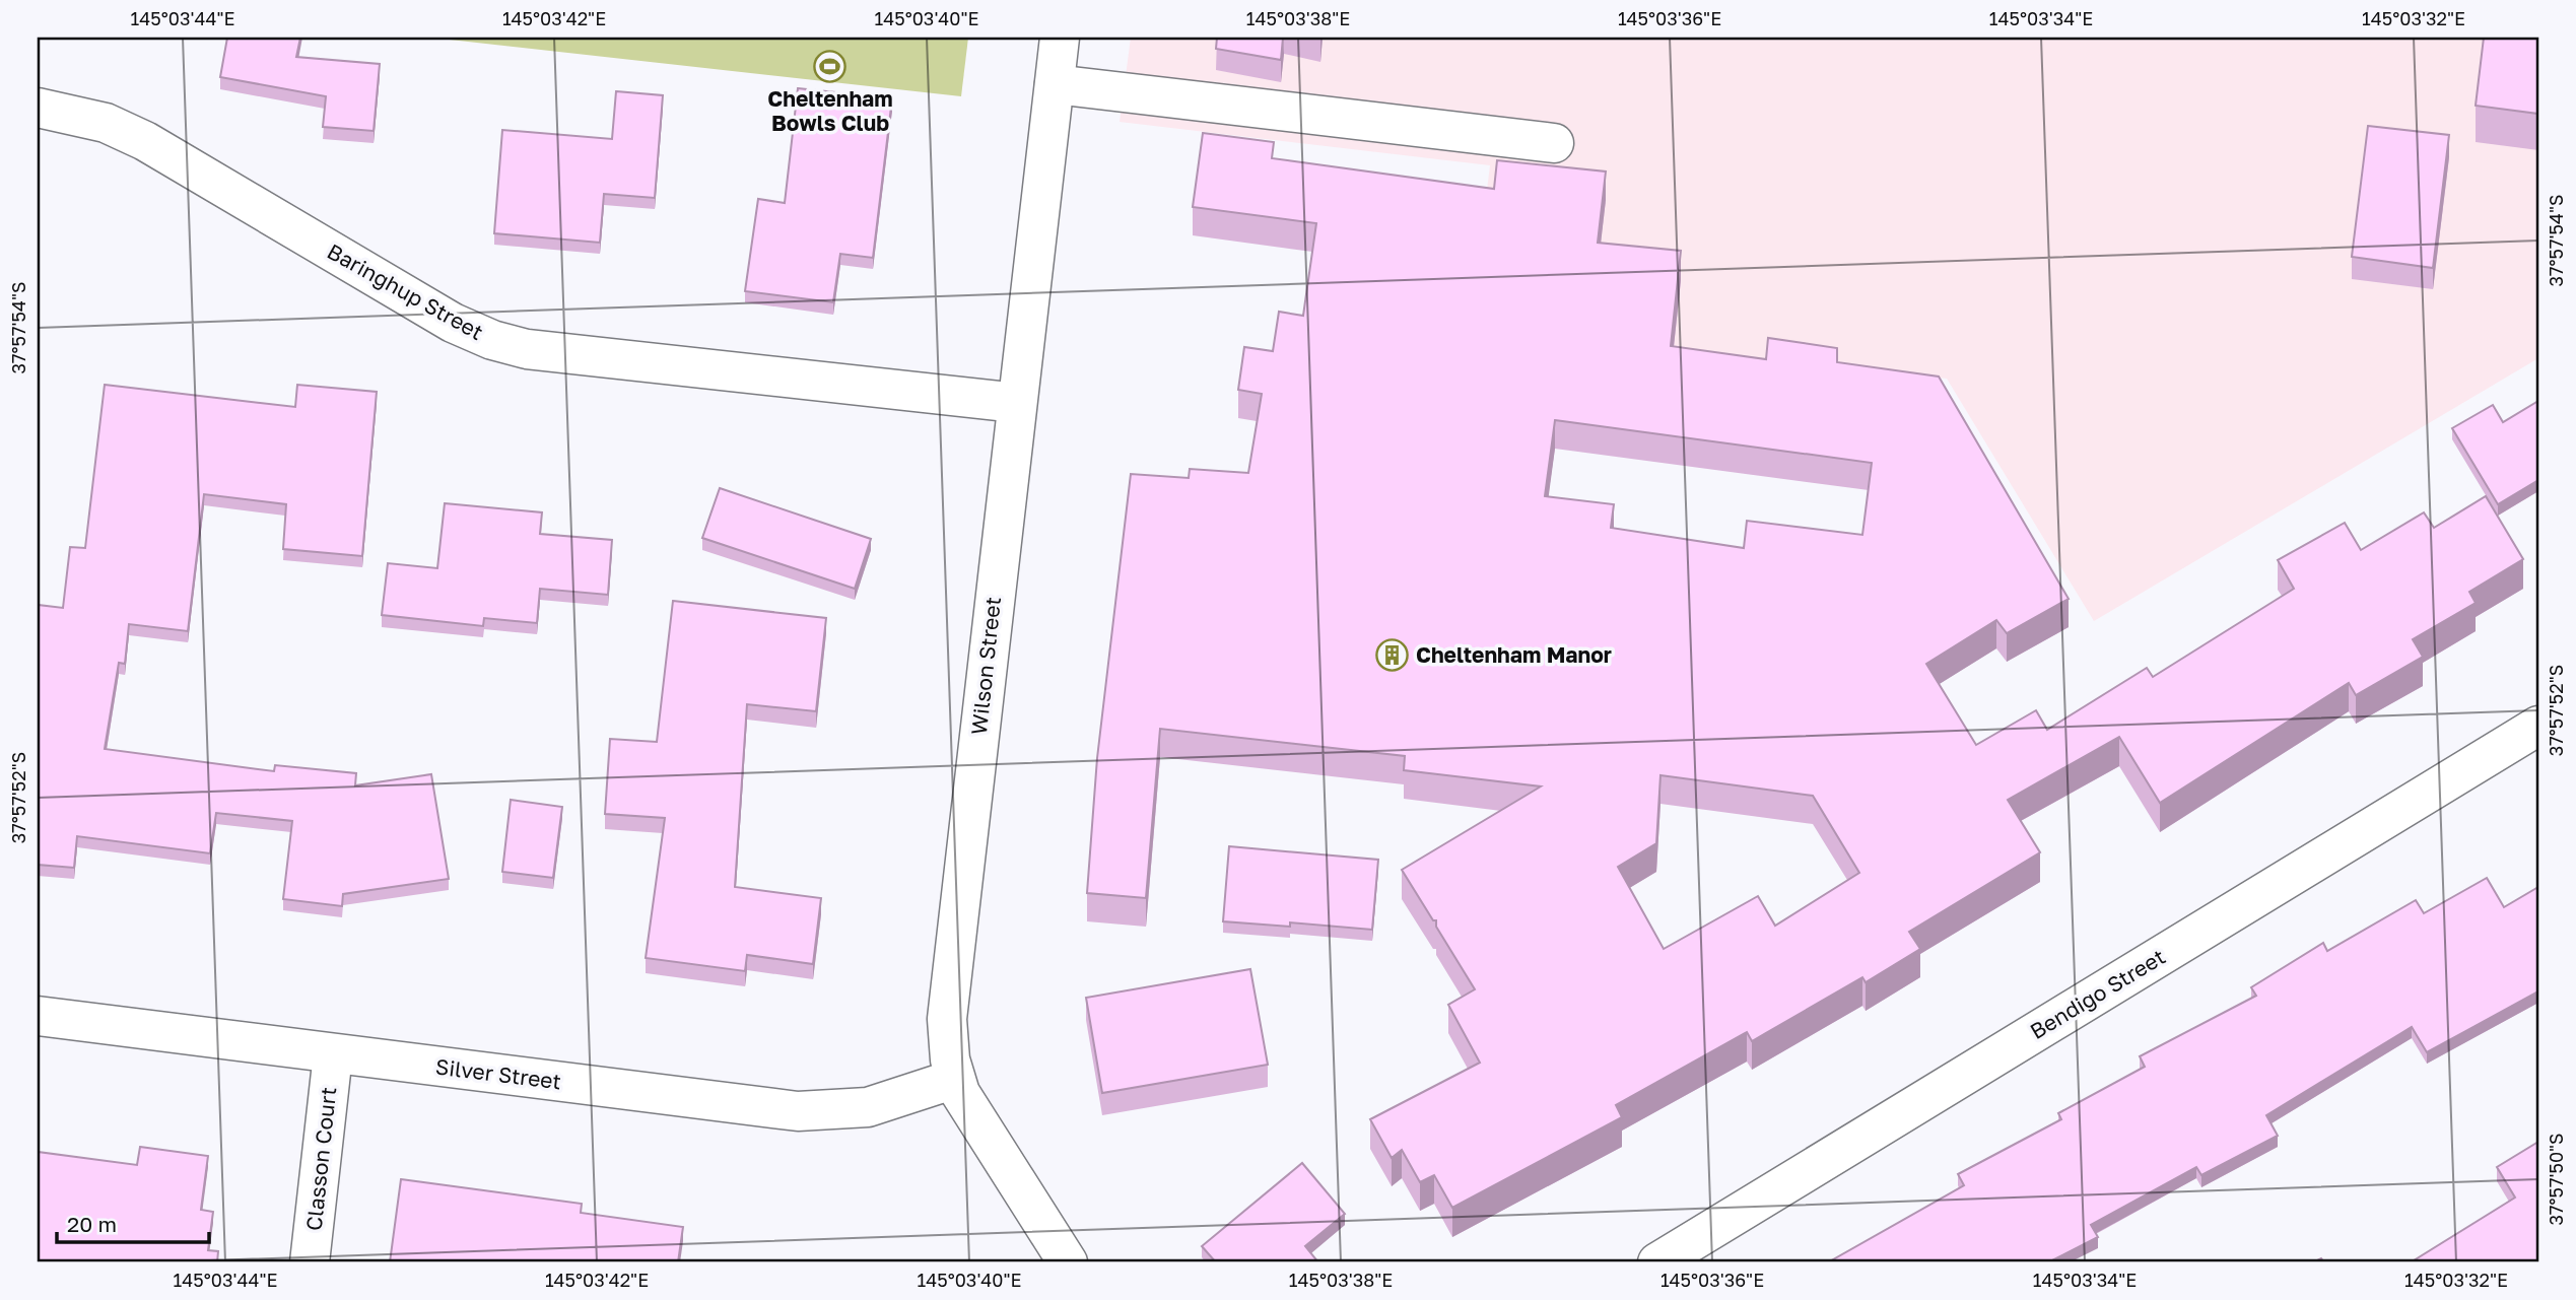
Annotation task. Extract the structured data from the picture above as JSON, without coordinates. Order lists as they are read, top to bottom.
{
  "streets": {
    "street": [
      "Baringhup Street",
      "Wilson Street",
      "Bendigo Street",
      "Silver Street",
      "Classon Court"
    ]
  },
  "crossings": [
    ["Baringhup Street", "Wilson Street"],
    ["Wilson Street", "Silver Street"],
    ["Silver Street", "Classon Court"]
  ],
  "places": {
    "sports": ["Cheltenham Bowls Club"],
    "building": ["Cheltenham Manor"]
  },
  "scale_bar": "20 m",
  "coordinates": [
    "145°03'44\"E",
    "145°03'42\"E",
    "145°03'40\"E",
    "145°03'38\"E",
    "145°03'36\"E",
    "145°03'34\"E",
    "145°03'32\"E",
    "37°57'54\"S",
    "37°57'52\"S",
    "37°57'50\"S"
  ]
}
